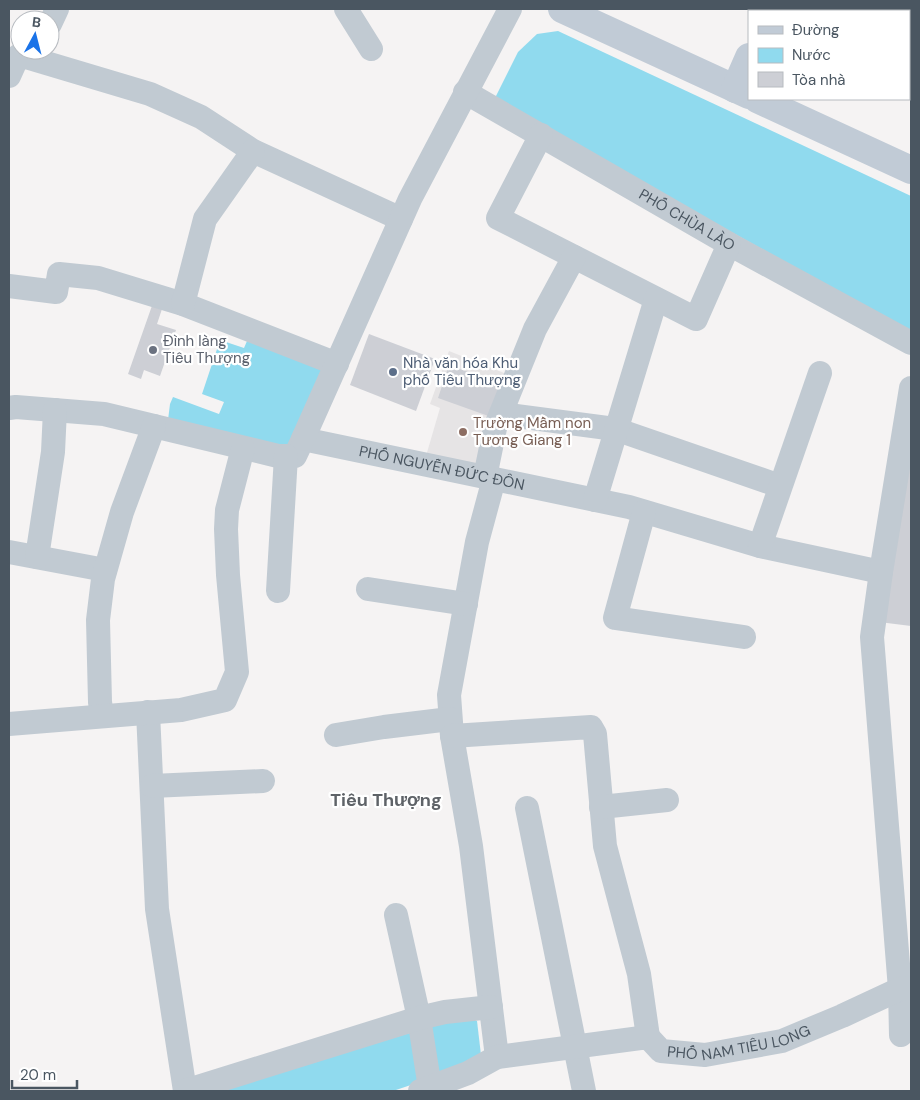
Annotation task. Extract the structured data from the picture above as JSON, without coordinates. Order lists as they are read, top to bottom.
{
  "streets": {
    "street": ["PHỐ CHÙA LÀO", "PHỐ NGUYỄN ĐỨC ĐÔN", "PHỐ NAM TIÊU LONG"]
  },
  "districts": ["Tiêu Thượng"],
  "places": ["Đình làng Tiêu Thượng", "Nhà văn hóa Khu phố Tiêu Thượng", "Trường Mầm non Tương Giang 1"],
  "legend": ["Đường", "Nước", "Tòa nhà"],
  "scale_bar": "20 m",
  "north": "top"
}
